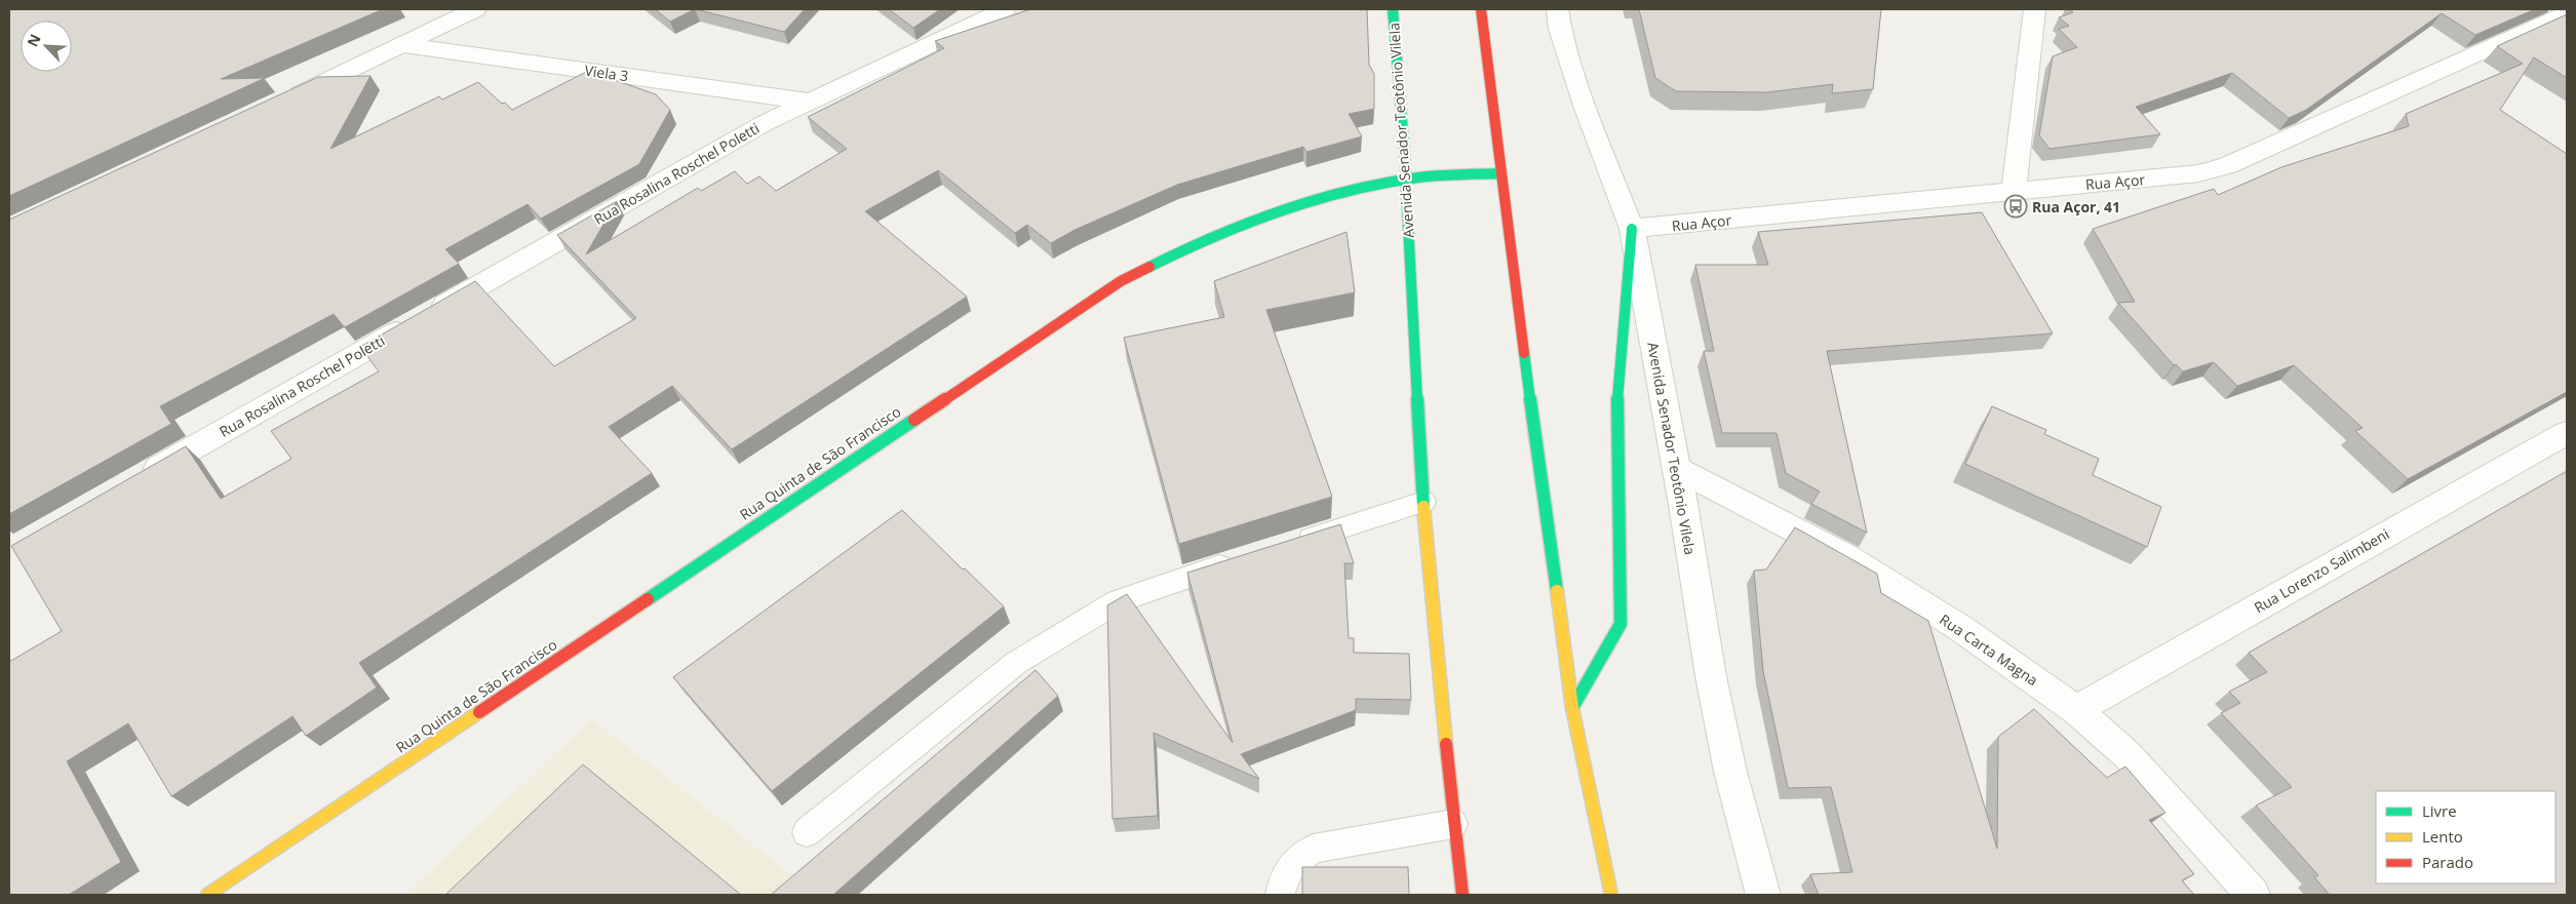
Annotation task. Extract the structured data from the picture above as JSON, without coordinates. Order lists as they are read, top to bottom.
{
  "streets": {
    "main road": ["Avenida Senador Teotônio Vilela", "Rua Quinta de São Francisco"],
    "street": [
      "Viela 3",
      "Rua Rosalina Roschel Poletti",
      "Rua Açor",
      "Rua Lorenzo Salimbeni",
      "Rua Carta Magna"
    ]
  },
  "crossings": [
    ["Viela 3", "Rua Rosalina Roschel Poletti"],
    ["Avenida Senador Teotônio Vilela", "Rua Açor"],
    ["Avenida Senador Teotônio Vilela", "Rua Quinta de São Francisco"],
    ["Avenida Senador Teotônio Vilela", "Rua Carta Magna"],
    ["Rua Lorenzo Salimbeni", "Rua Carta Magna"]
  ],
  "places": {
    "bus stop": ["Rua Açor, 41"]
  },
  "legend": ["Livre", "Lento", "Parado"],
  "north": "top left"
}
